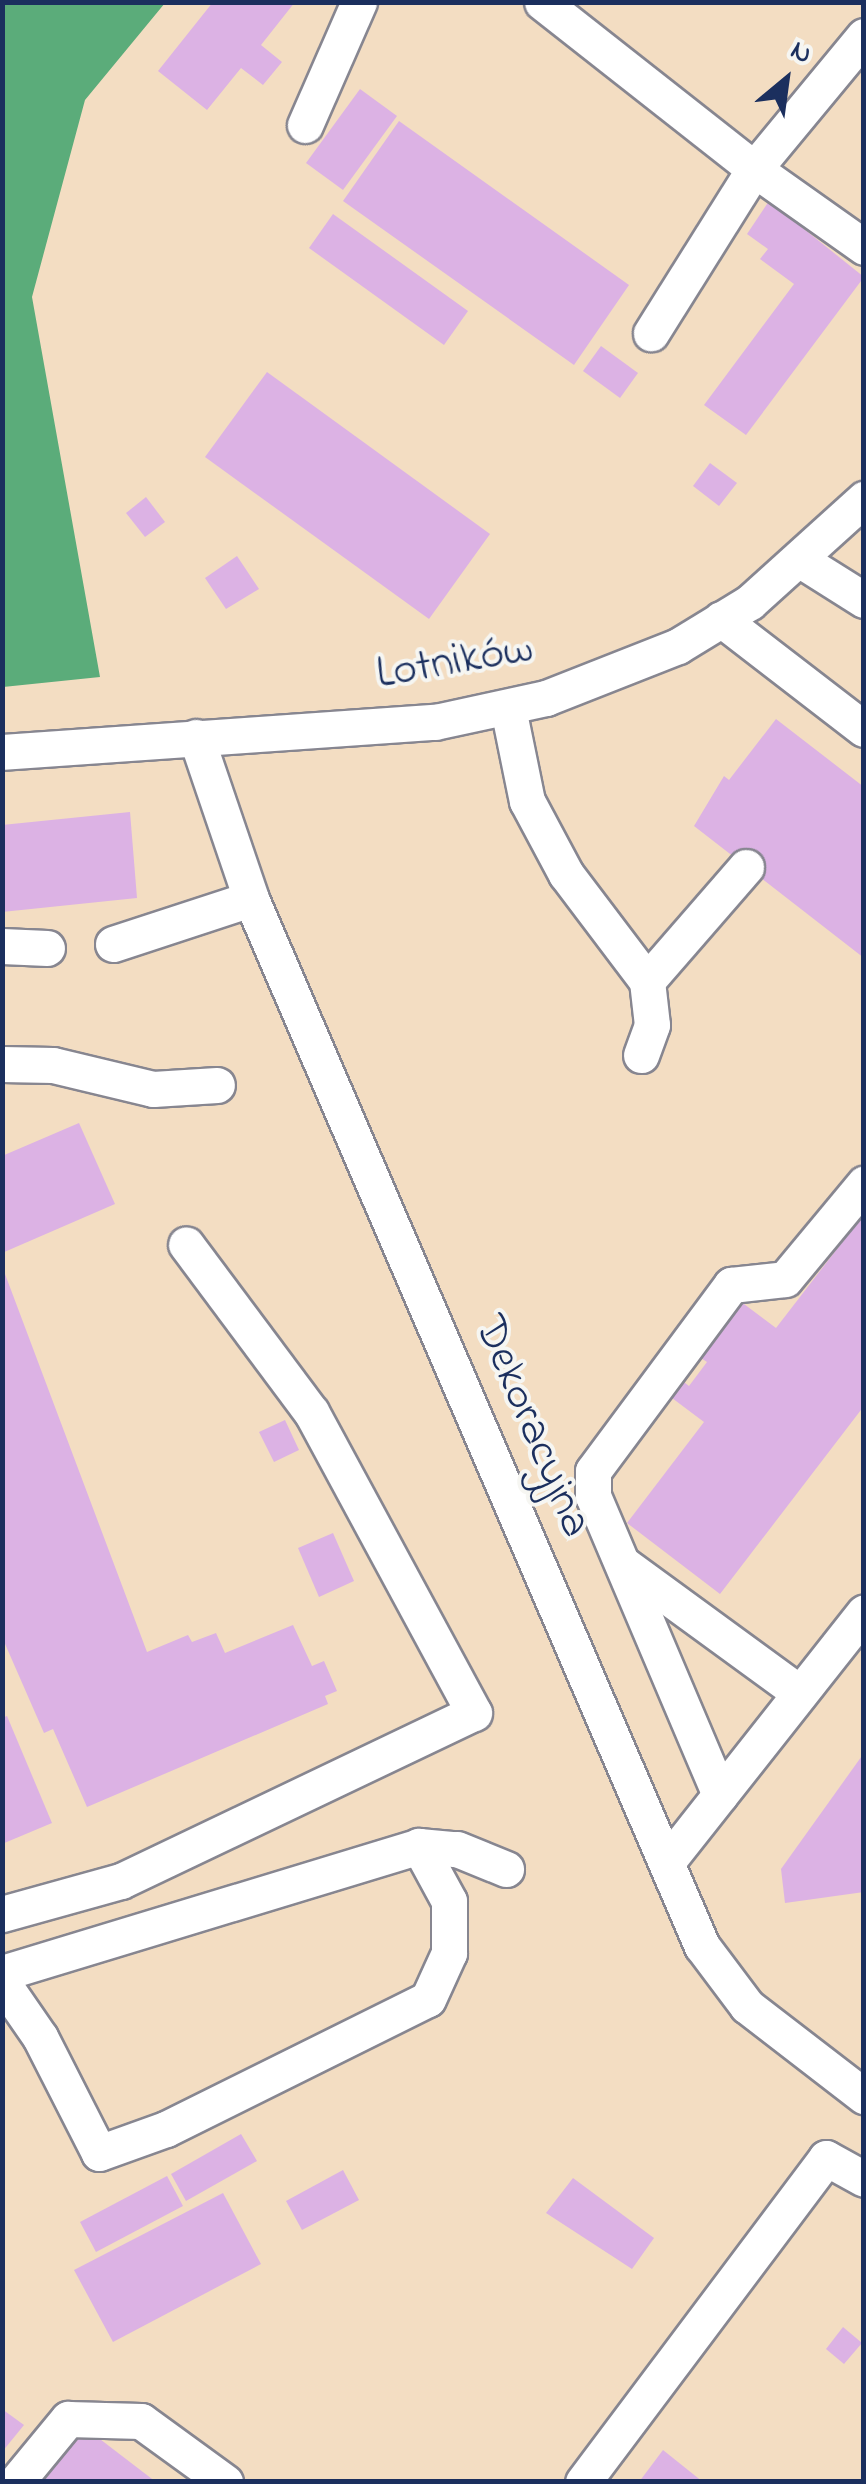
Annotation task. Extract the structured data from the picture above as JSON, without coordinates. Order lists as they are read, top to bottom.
{
  "streets": {
    "street": ["Lotników", "Dekoracyjna"]
  },
  "crossings": [
    ["Lotników", "Dekoracyjna"]
  ],
  "north": "top right"
}
